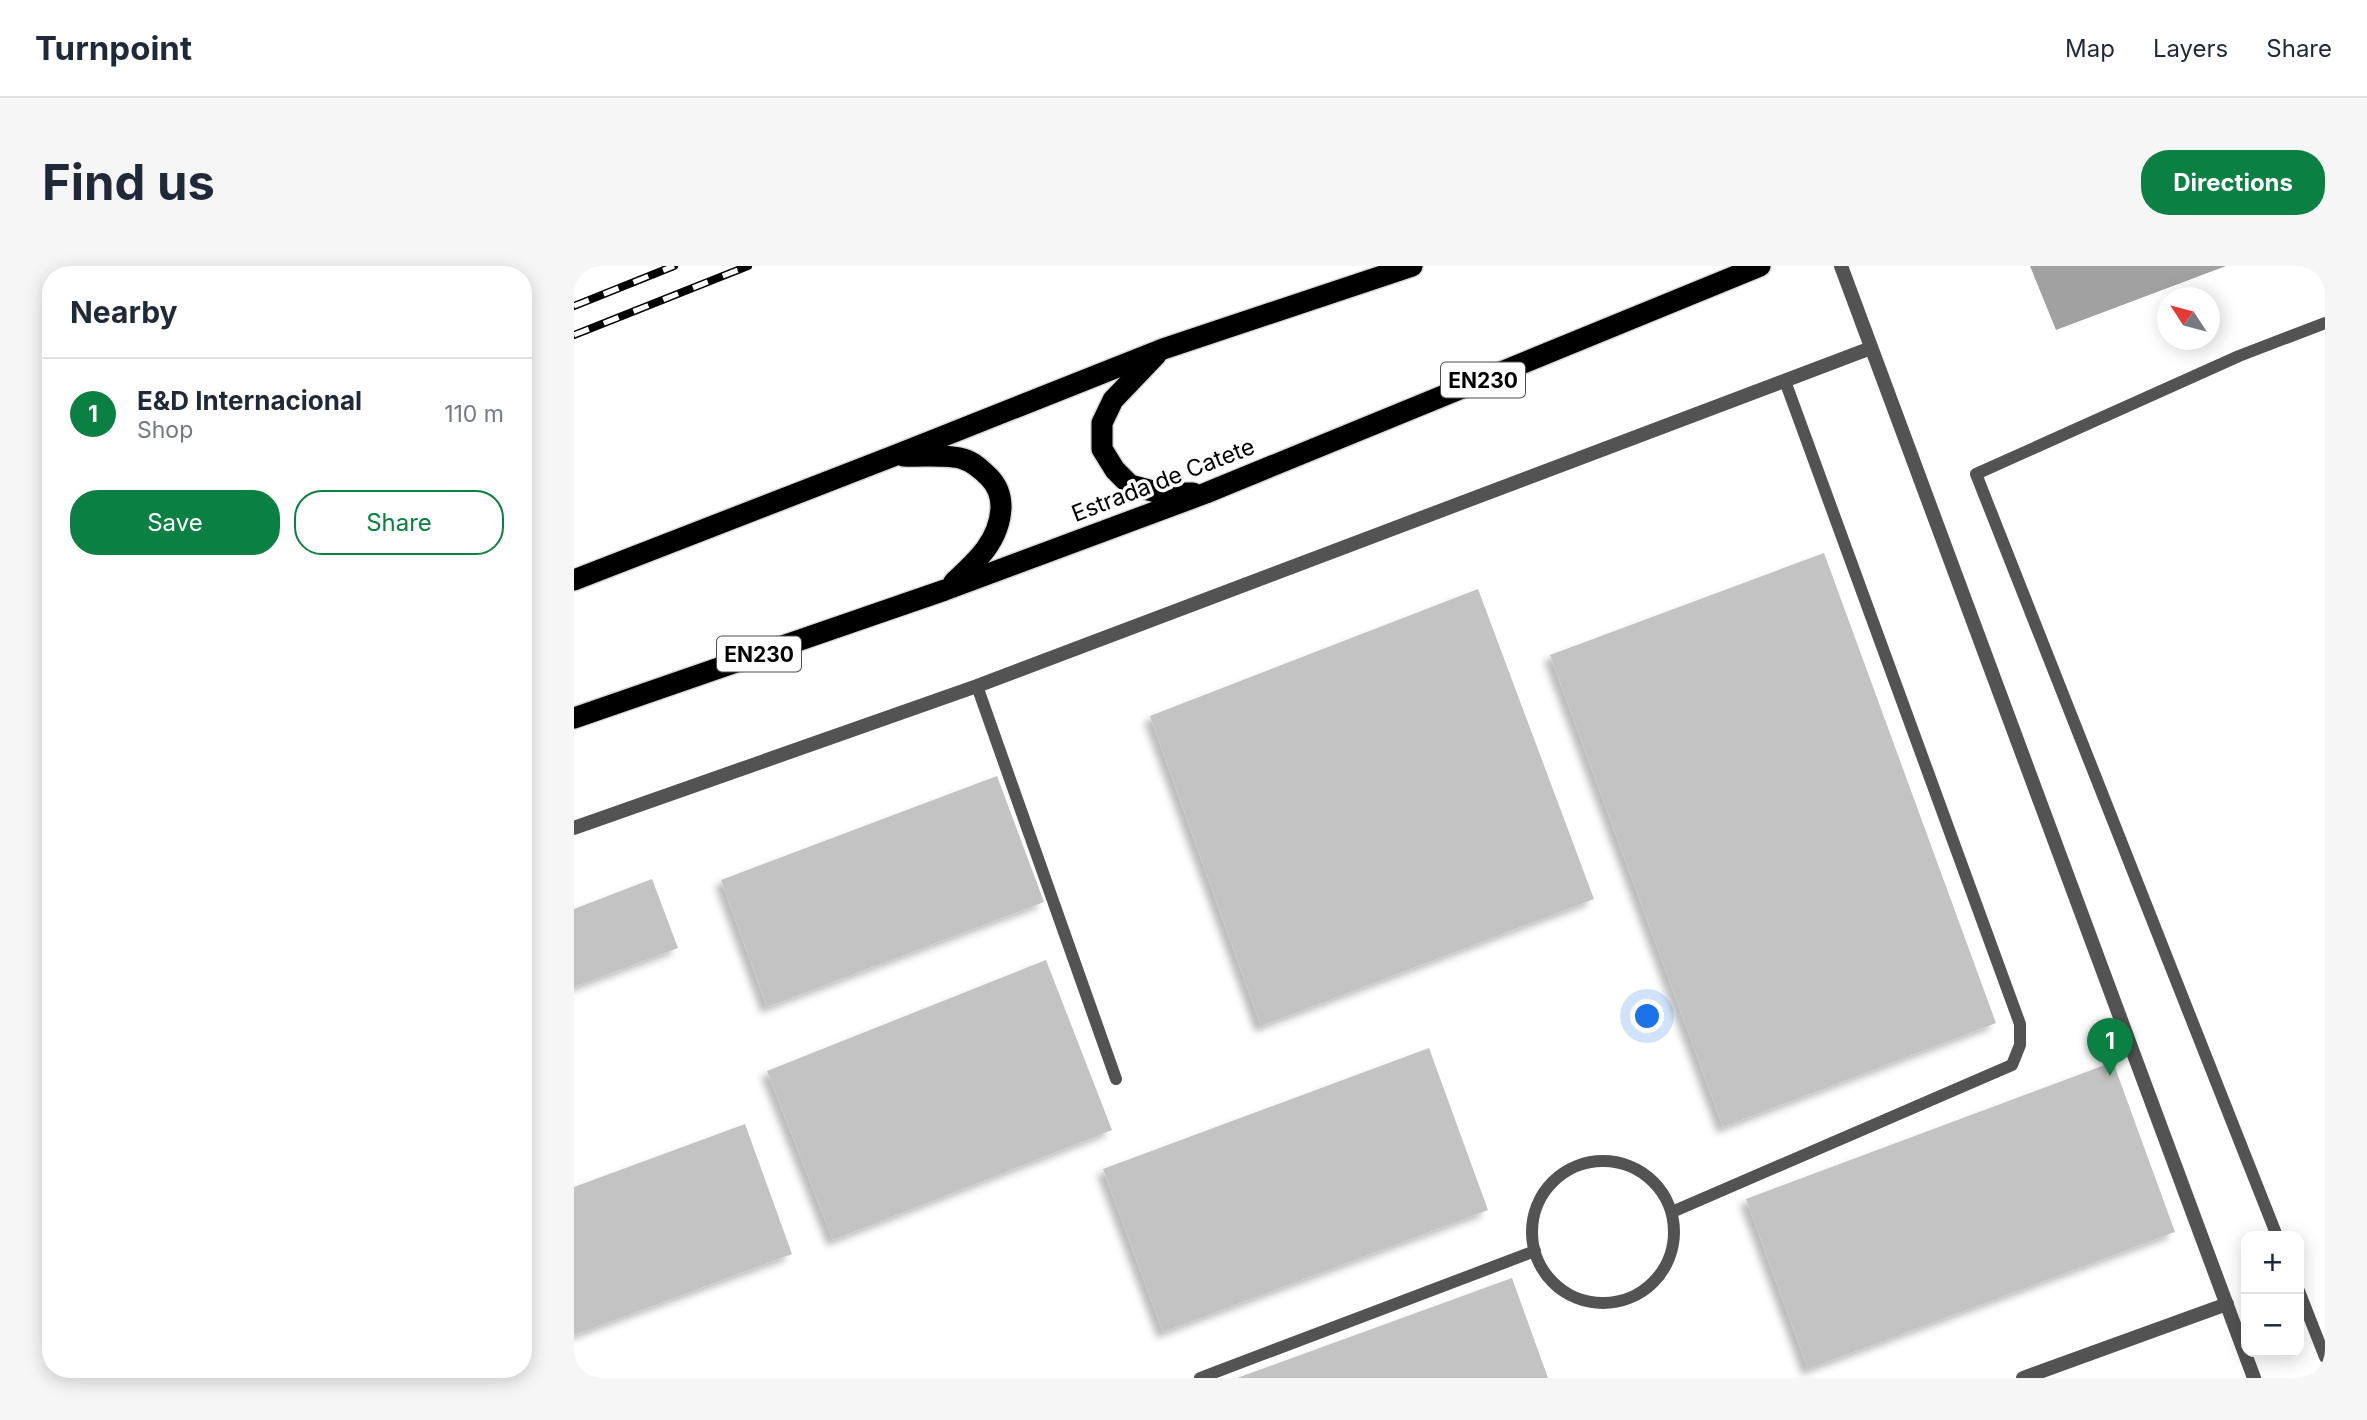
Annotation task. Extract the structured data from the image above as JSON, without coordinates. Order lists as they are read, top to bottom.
{
  "streets": {
    "highway": ["EN230", "Estrada de Catete"]
  },
  "crossings": [
    ["EN230", "Estrada de Catete"]
  ],
  "north": "top left",
  "page": {
    "header": "Turnpoint",
    "nav": ["Map", "Layers", "Share"],
    "buttons": [
      "Directions",
      ["Save", "Share"]
    ],
    "title": "Find us",
    "heading": "Nearby",
    "list": [
      {
        "mark": "1",
        "name": "E&D Internacional",
        "note": "Shop",
        "value": "110 m"
      }
    ],
    "pins": "1",
    "map_buttons": ["+", "−"]
  }
}
